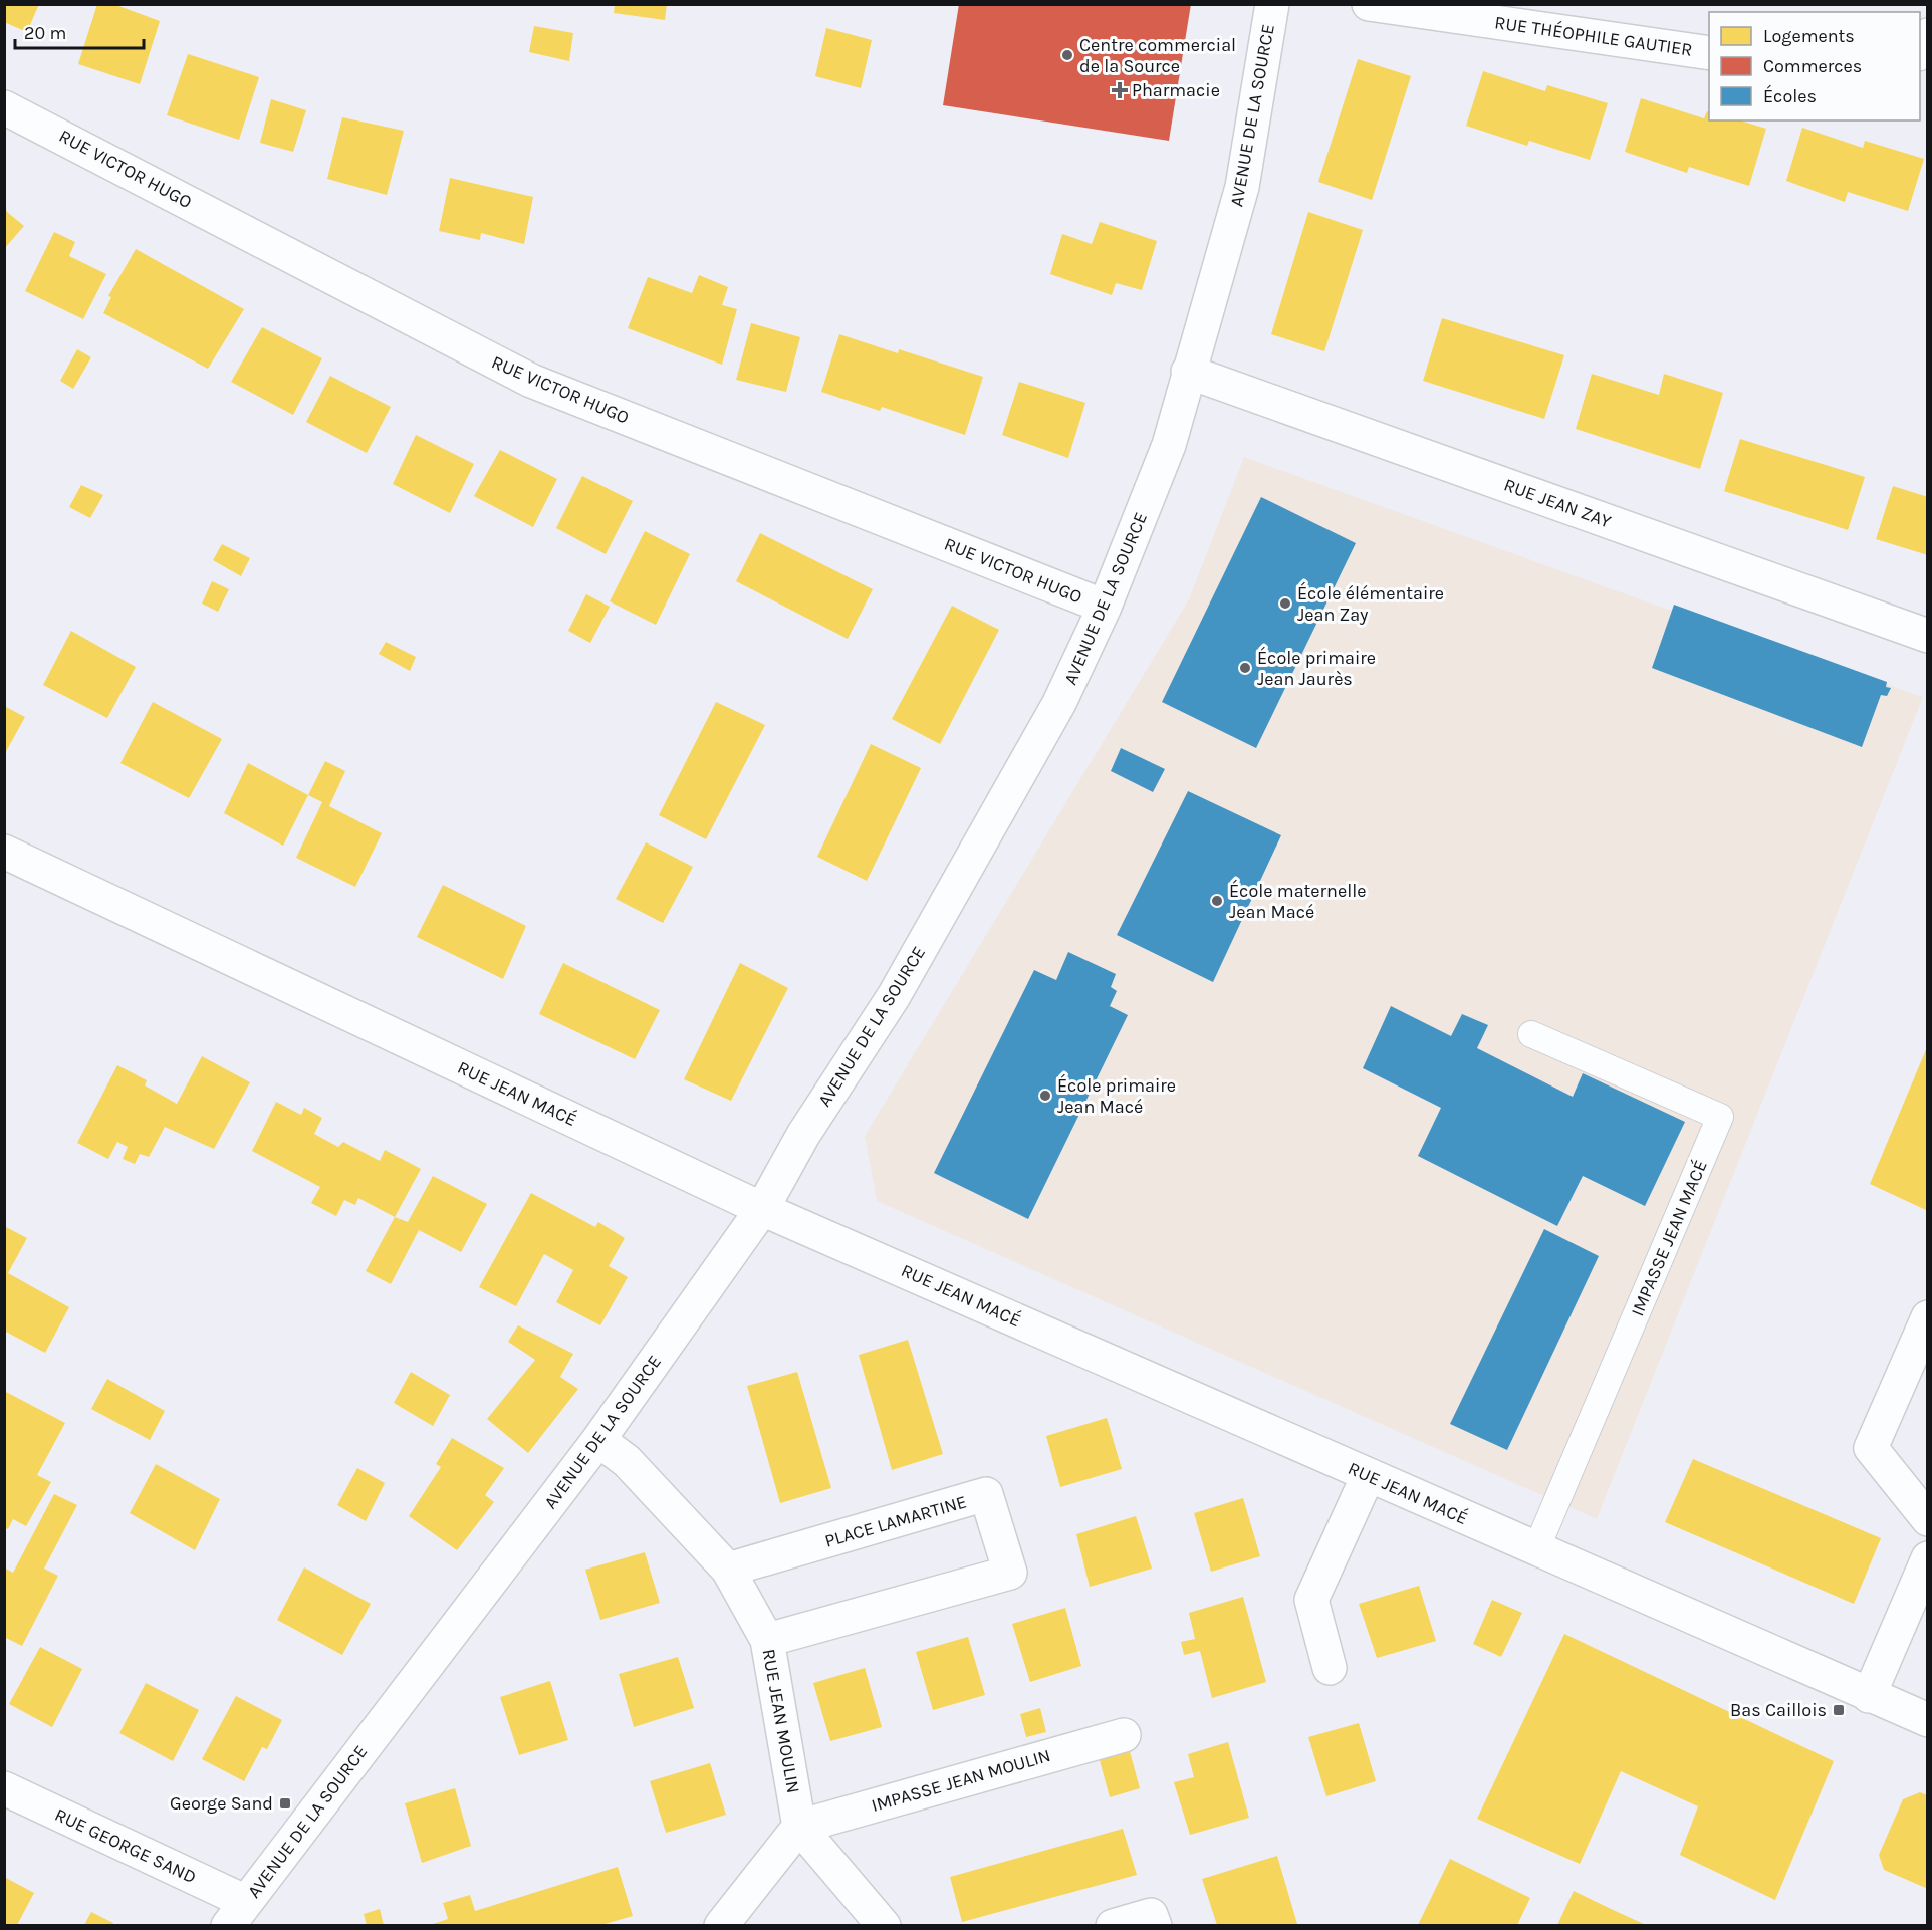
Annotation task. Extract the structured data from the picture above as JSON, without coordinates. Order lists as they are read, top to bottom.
{
  "streets": {
    "street": [
      "RUE THÉOPHILE GAUTIER",
      "AVENUE DE LA SOURCE",
      "RUE VICTOR HUGO",
      "RUE JEAN ZAY",
      "RUE JEAN MACÉ",
      "PLACE LAMARTINE",
      "RUE JEAN MOULIN",
      "IMPASSE JEAN MOULIN",
      "RUE GEORGE SAND"
    ],
    "lane": ["IMPASSE JEAN MACÉ"]
  },
  "crossings": [
    ["AVENUE DE LA SOURCE", "RUE VICTOR HUGO"],
    ["AVENUE DE LA SOURCE", "RUE JEAN ZAY"],
    ["AVENUE DE LA SOURCE", "RUE JEAN MACÉ"],
    ["AVENUE DE LA SOURCE", "RUE JEAN MOULIN"],
    ["AVENUE DE LA SOURCE", "RUE GEORGE SAND"],
    ["RUE JEAN MACÉ", "IMPASSE JEAN MACÉ"],
    ["PLACE LAMARTINE", "RUE JEAN MOULIN"],
    ["RUE JEAN MOULIN", "IMPASSE JEAN MOULIN"]
  ],
  "places": {
    "other": [
      "Centre commercial de la Source",
      "École élémentaire Jean Zay",
      "École primaire Jean Jaurès",
      "École maternelle Jean Macé",
      "École primaire Jean Macé"
    ],
    "health": ["Pharmacie"],
    "transit": ["Bas Caillois", "George Sand"]
  },
  "legend": ["Logements", "Commerces", "Écoles"],
  "scale_bar": "20 m"
}
